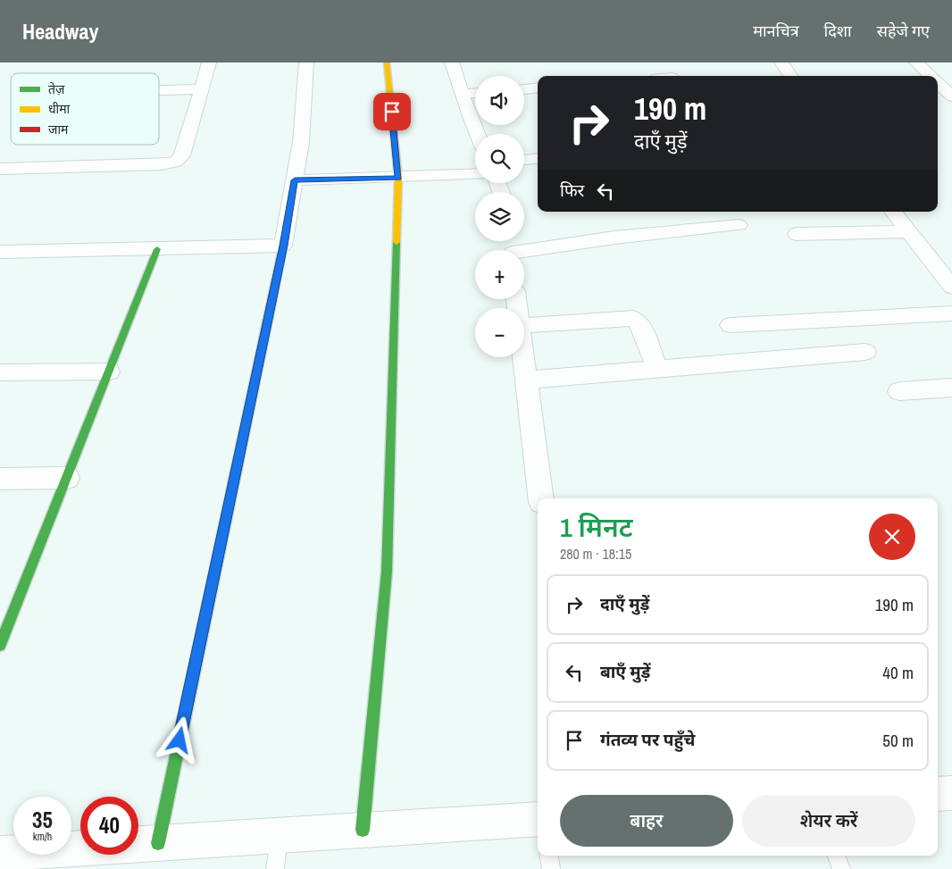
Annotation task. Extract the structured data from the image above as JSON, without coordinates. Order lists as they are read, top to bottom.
{
  "legend": ["तेज़", "धीमा", "जाम"],
  "page": {
    "header": "Headway",
    "nav": ["मानचित्र", "दिशा", "सहेजे गए"],
    "map_buttons": ["+", "−"],
    "turn": ["190 m", "दाएँ मुड़ें"],
    "then": "फिर",
    "heading": ["1 मिनट", "280 m · 18:15"],
    "list": [
      {
        "name": "दाएँ मुड़ें",
        "value": "190 m"
      },
      {
        "name": "बाएँ मुड़ें",
        "value": "40 m"
      },
      {
        "name": "गंतव्य पर पहुँचे",
        "value": "50 m"
      }
    ],
    "buttons": ["बाहर", "शेयर करें"],
    "speed": "35 km/h",
    "limit": "40"
  }
}
